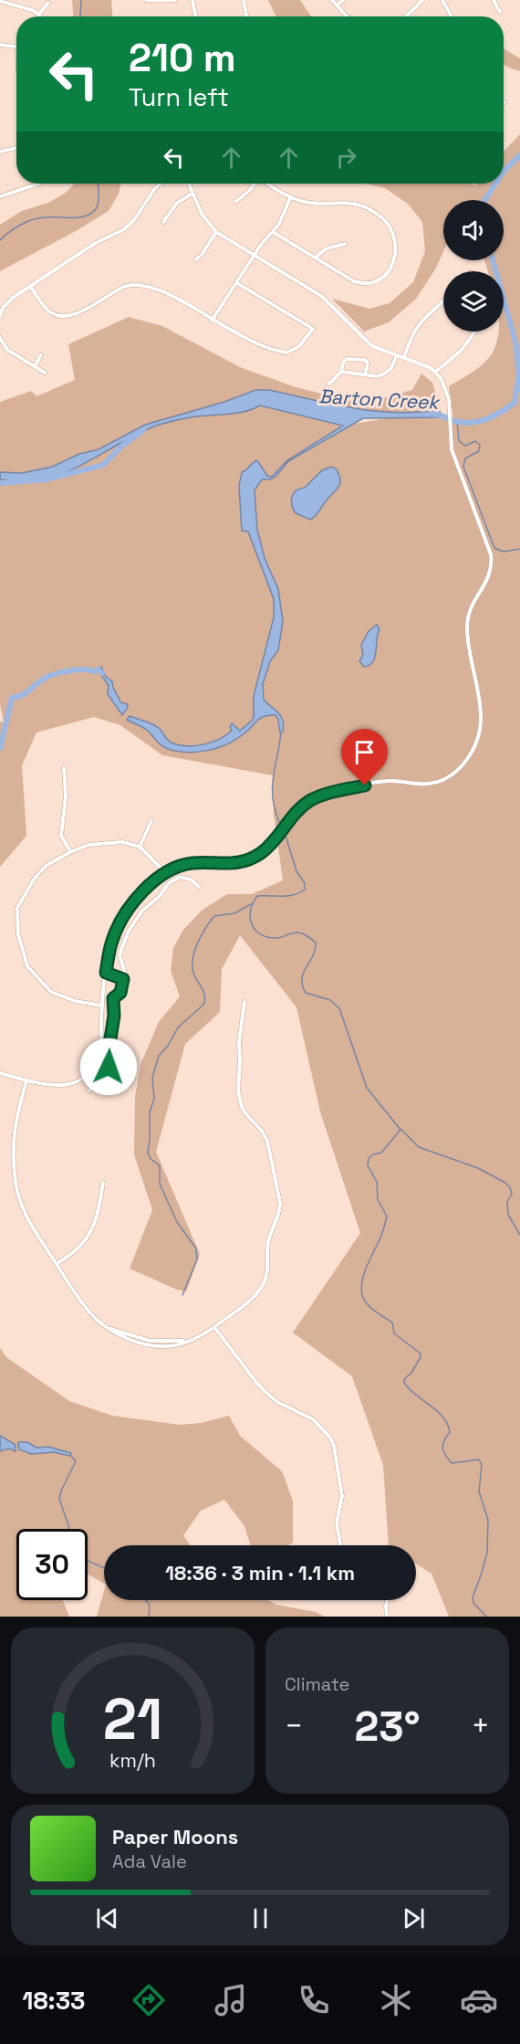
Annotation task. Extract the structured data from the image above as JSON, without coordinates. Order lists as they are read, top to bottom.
{
  "water": ["Barton Creek"],
  "page": {
    "turn": ["210 m", "Turn left"],
    "limit": "30",
    "trip": "18:36 · 3 min · 1.1 km",
    "tile": "Climate",
    "heat": ["−", "23°", "+"],
    "song": ["Paper Moons", "Ada Vale"],
    "tabs": "18:33",
    "gauge": ["21", "km/h"]
  }
}
